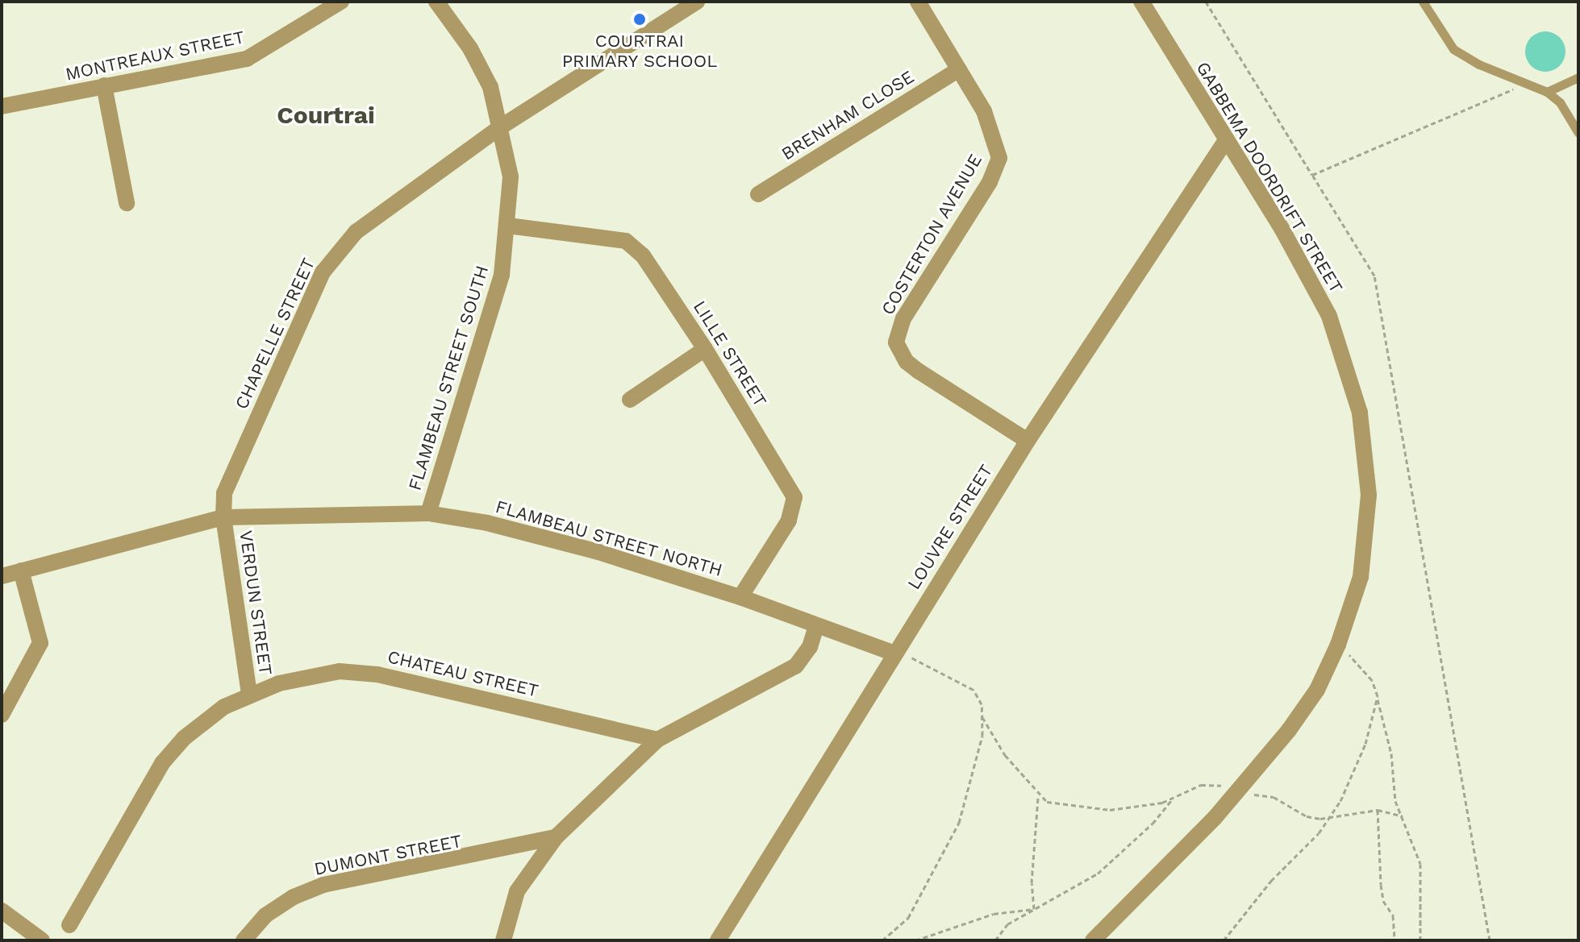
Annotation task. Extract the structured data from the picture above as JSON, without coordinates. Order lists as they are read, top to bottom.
{
  "streets": {
    "street": [
      "MONTREAUX STREET",
      "BRENHAM CLOSE",
      "GABBEMA DOORDRIFT STREET",
      "COSTERTON AVENUE",
      "CHAPELLE STREET",
      "LILLE STREET",
      "FLAMBEAU STREET SOUTH",
      "LOUVRE STREET",
      "FLAMBEAU STREET NORTH",
      "VERDUN STREET",
      "CHATEAU STREET",
      "DUMONT STREET"
    ]
  },
  "crossings": [
    ["BRENHAM CLOSE", "COSTERTON AVENUE"],
    ["GABBEMA DOORDRIFT STREET", "LOUVRE STREET"],
    ["COSTERTON AVENUE", "LOUVRE STREET"],
    ["CHAPELLE STREET", "FLAMBEAU STREET SOUTH"],
    ["CHAPELLE STREET", "FLAMBEAU STREET NORTH"],
    ["CHAPELLE STREET", "VERDUN STREET"],
    ["LILLE STREET", "FLAMBEAU STREET SOUTH"],
    ["LILLE STREET", "FLAMBEAU STREET NORTH"],
    ["FLAMBEAU STREET SOUTH", "FLAMBEAU STREET NORTH"],
    ["LOUVRE STREET", "FLAMBEAU STREET NORTH"],
    ["FLAMBEAU STREET NORTH", "VERDUN STREET"],
    ["VERDUN STREET", "CHATEAU STREET"]
  ],
  "districts": ["Courtrai"],
  "places": ["COURTRAI PRIMARY SCHOOL"]
}
